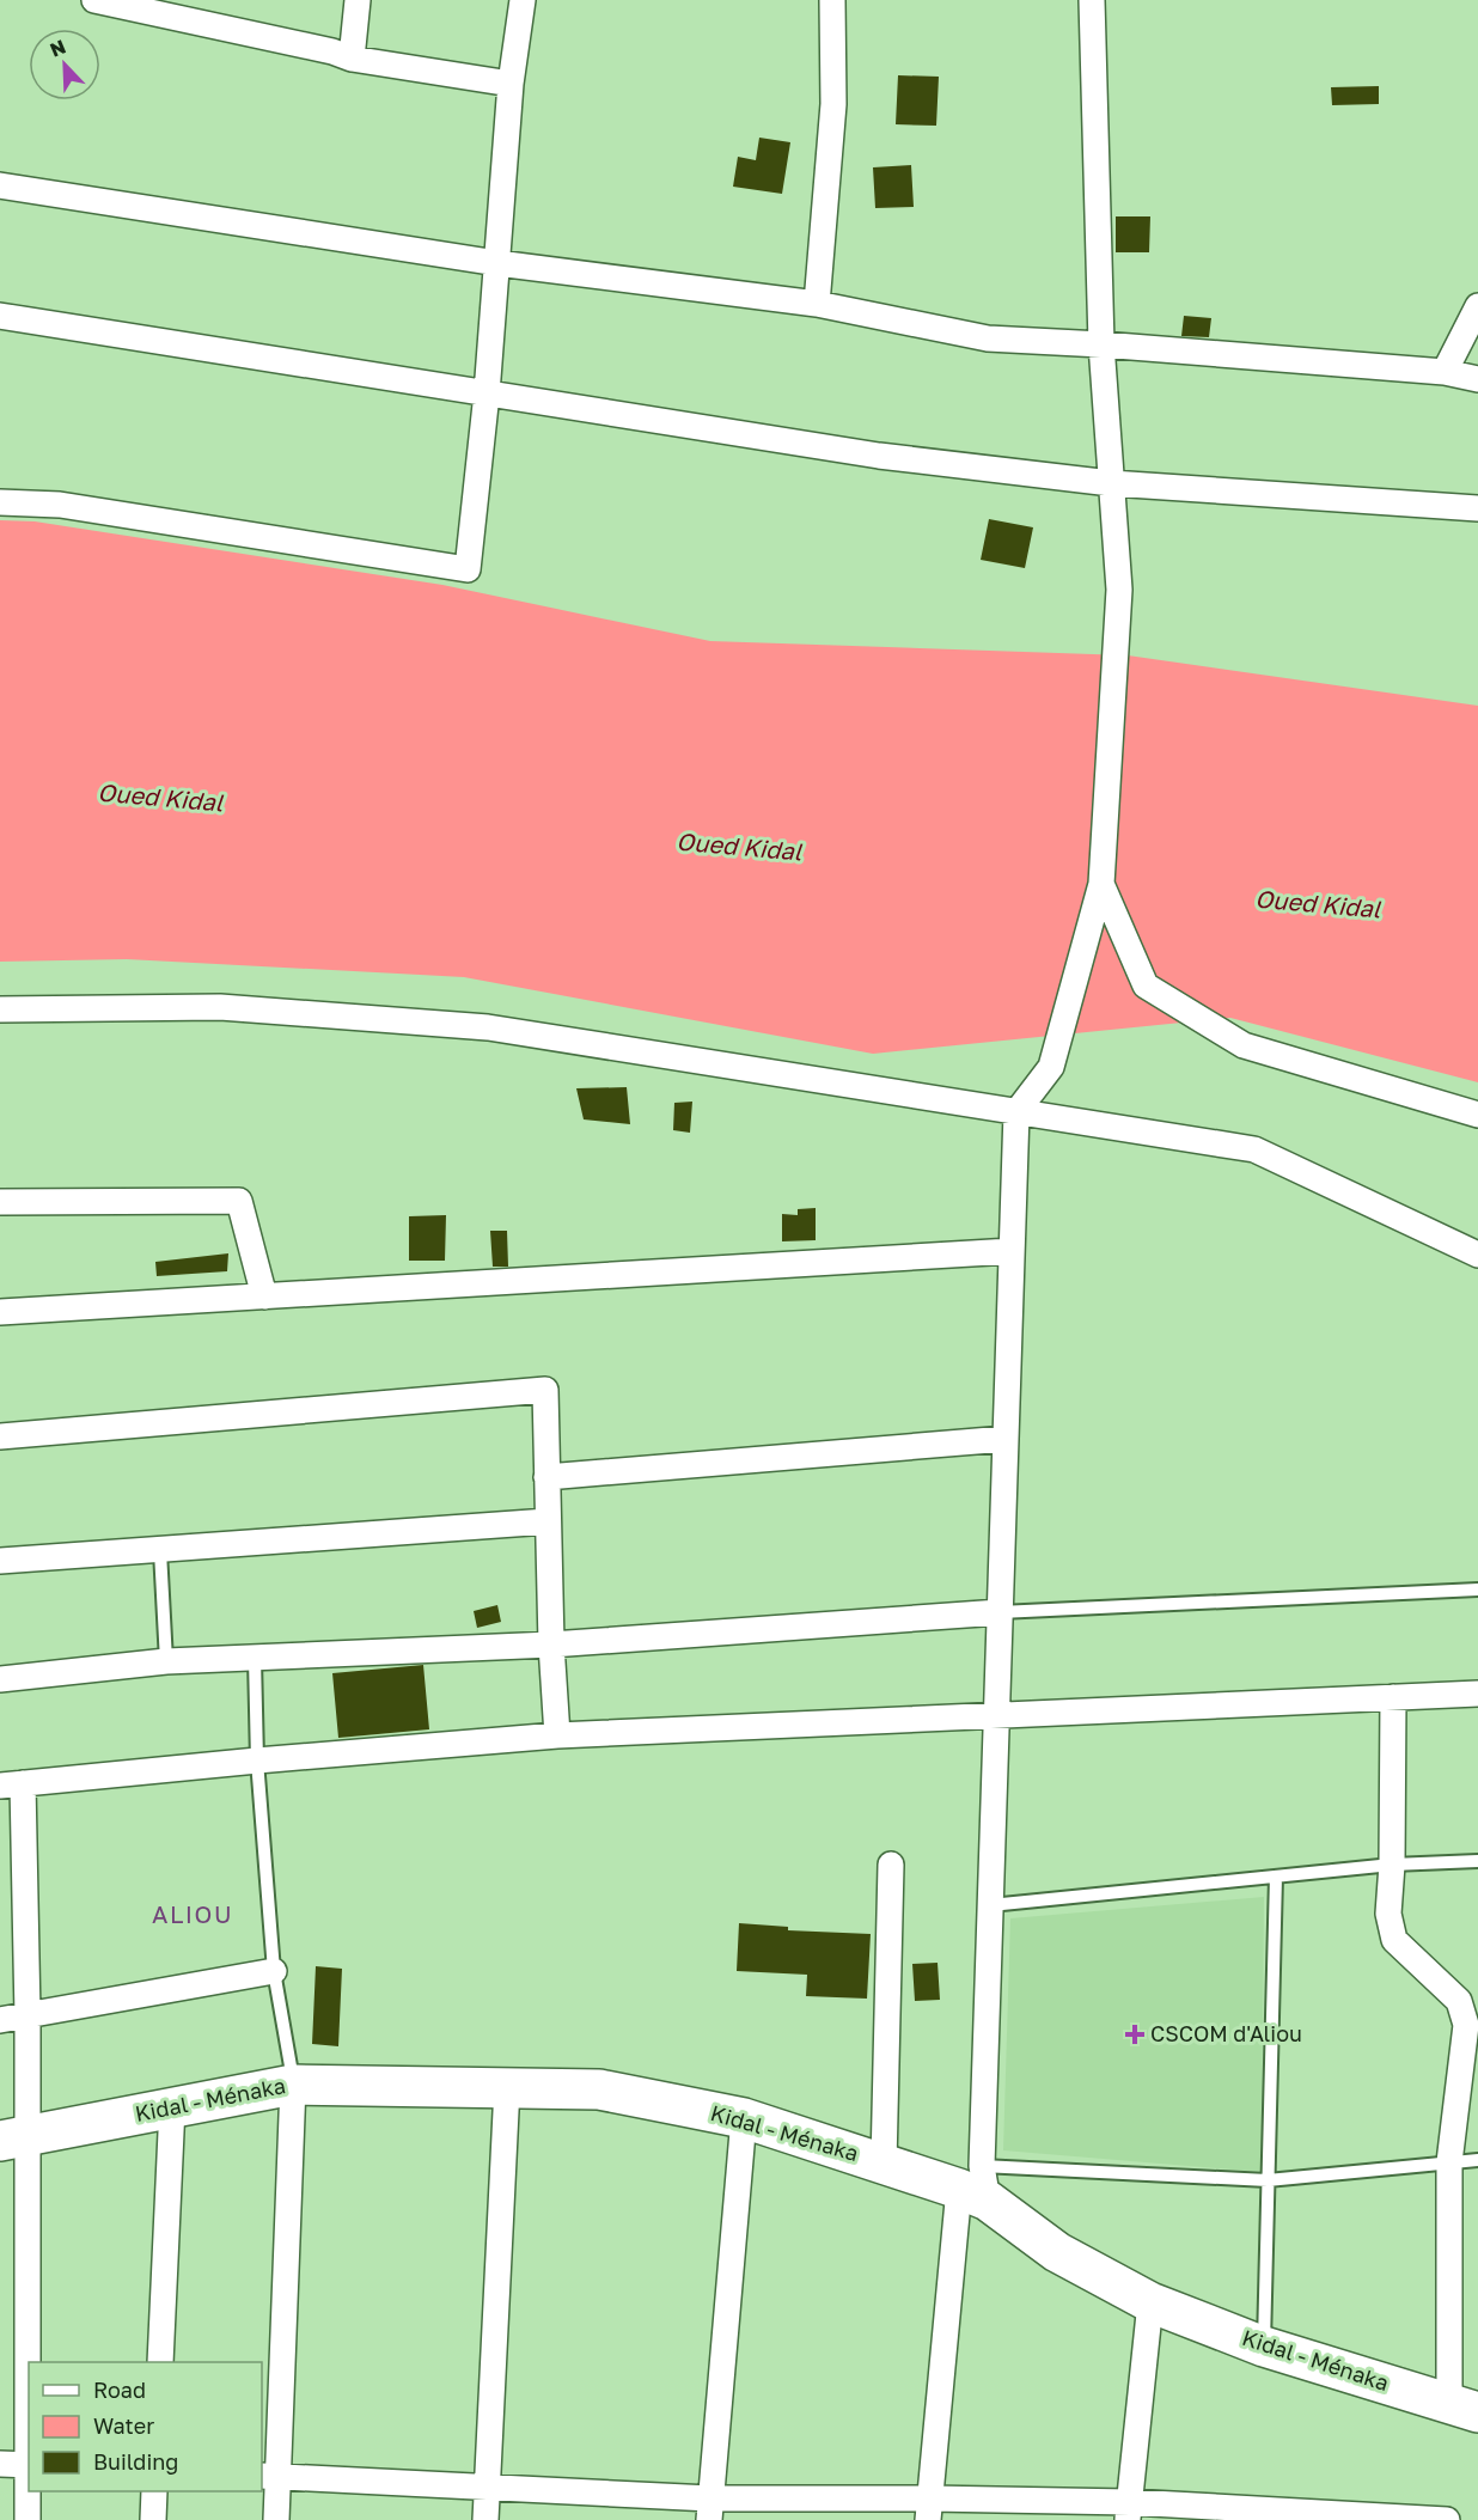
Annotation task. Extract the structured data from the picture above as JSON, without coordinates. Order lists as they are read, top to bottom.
{
  "streets": {
    "main road": ["Kidal - Ménaka"]
  },
  "districts": ["ALIOU"],
  "water": ["Oued Kidal"],
  "places": {
    "health": ["CSCOM d'Aliou"]
  },
  "legend": ["Road", "Water", "Building"],
  "north": "top left"
}
